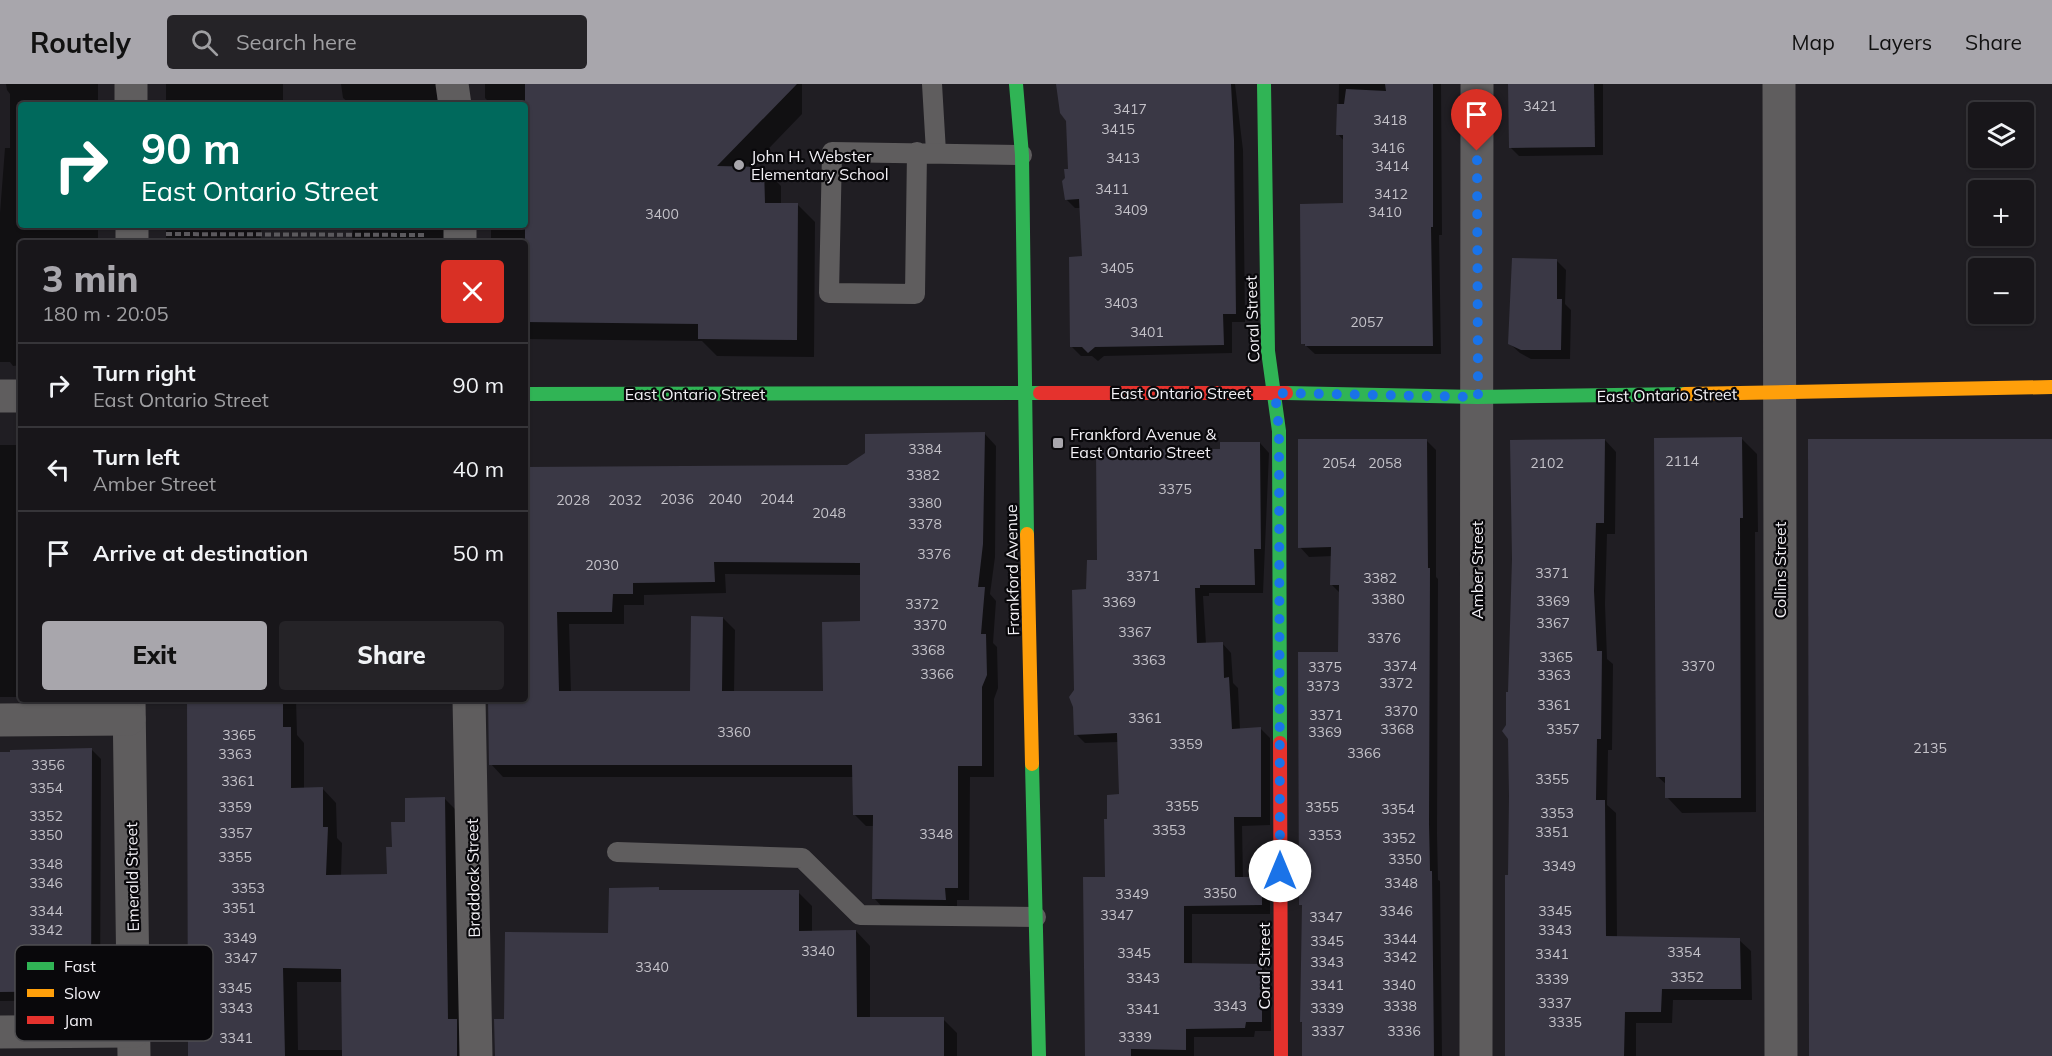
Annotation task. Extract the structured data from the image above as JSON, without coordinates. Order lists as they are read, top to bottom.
{
  "streets": {
    "street": [
      "Coral Street",
      "East Ontario Street",
      "Frankford Avenue",
      "Amber Street",
      "Collins Street",
      "Emerald Street",
      "Braddock Street"
    ]
  },
  "crossings": [
    ["Coral Street", "East Ontario Street"],
    ["East Ontario Street", "Frankford Avenue"],
    ["East Ontario Street", "Amber Street"],
    ["East Ontario Street", "Collins Street"]
  ],
  "places": {
    "other": ["John H. Webster Elementary School"],
    "transit": ["Frankford Avenue & East Ontario Street"]
  },
  "house_numbers": [
    "3421",
    "3417",
    "3418",
    "3415",
    "3416",
    "3413",
    "3414",
    "3411",
    "3412",
    "3409",
    "3410",
    "3400",
    "3405",
    "3403",
    "2057",
    "3401",
    "3384",
    "2114",
    "2054",
    "2058",
    "2102",
    "3382",
    "3375",
    "2036",
    "2040",
    "2044",
    "2028",
    "2032",
    "3380",
    "2048",
    "3378",
    "3376",
    "2030",
    "3371",
    "3371",
    "3382",
    "3380",
    "3369",
    "3369",
    "3372",
    "3367",
    "3370",
    "3367",
    "3376",
    "3368",
    "3365",
    "3363",
    "3374",
    "3370",
    "3375",
    "3366",
    "3363",
    "3372",
    "3373",
    "3361",
    "3370",
    "3371",
    "3361",
    "3368",
    "3357",
    "3360",
    "3369",
    "3365",
    "3359",
    "2135",
    "3366",
    "3363",
    "3356",
    "3355",
    "3361",
    "3354",
    "3355",
    "3359",
    "3355",
    "3354",
    "3353",
    "3352",
    "3353",
    "3351",
    "3357",
    "3348",
    "3350",
    "3353",
    "3352",
    "3355",
    "3350",
    "3348",
    "3349",
    "3346",
    "3348",
    "3353",
    "3350",
    "3349",
    "3351",
    "3344",
    "3346",
    "3345",
    "3347",
    "3347",
    "3342",
    "3343",
    "3349",
    "3344",
    "3345",
    "3340",
    "3354",
    "3345",
    "3341",
    "3342",
    "3347",
    "3343",
    "3340",
    "3352",
    "3343",
    "3339",
    "3341",
    "3340",
    "3345",
    "3337",
    "3343",
    "3338",
    "3343",
    "3339",
    "3341",
    "3335",
    "3337",
    "3336",
    "3339",
    "3341"
  ],
  "legend": ["Fast", "Slow", "Jam"],
  "page": {
    "header": "Routely",
    "search": "Search here",
    "nav": ["Map", "Layers", "Share"],
    "map_buttons": ["+", "−"],
    "turn": ["90 m", "East Ontario Street"],
    "heading": ["3 min", "180 m · 20:05"],
    "list": [
      {
        "name": "Turn right",
        "note": "East Ontario Street",
        "value": "90 m"
      },
      {
        "name": "Turn left",
        "note": "Amber Street",
        "value": "40 m"
      },
      {
        "name": "Arrive at destination",
        "value": "50 m"
      }
    ],
    "buttons": ["Exit", "Share"]
  }
}
